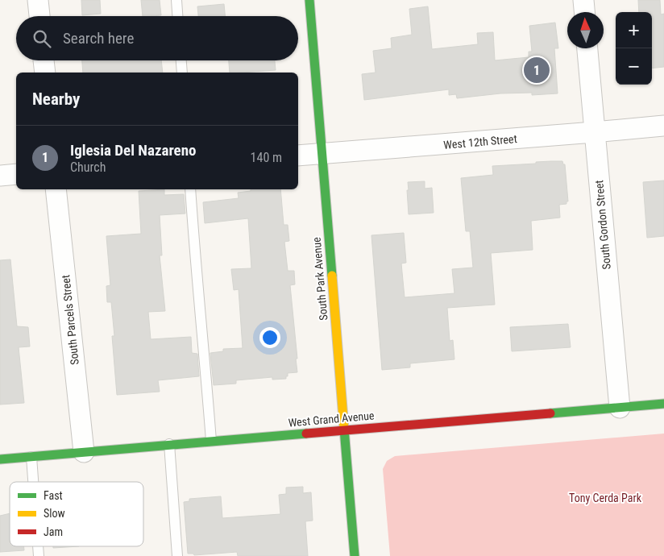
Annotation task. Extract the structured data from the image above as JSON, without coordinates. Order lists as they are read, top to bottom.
{
  "streets": {
    "street": [
      "West 12th Street",
      "South Gordon Street",
      "South Park Avenue",
      "South Parcels Street",
      "West Grand Avenue"
    ]
  },
  "crossings": [
    ["West 12th Street", "South Gordon Street"],
    ["West 12th Street", "South Park Avenue"],
    ["South Gordon Street", "West Grand Avenue"],
    ["South Park Avenue", "West Grand Avenue"],
    ["South Parcels Street", "West Grand Avenue"]
  ],
  "parks": ["Tony Cerda Park"],
  "legend": ["Fast", "Slow", "Jam"],
  "north": "top",
  "page": {
    "map_buttons": ["+", "−"],
    "search": "Search here",
    "pins": "1",
    "heading": "Nearby",
    "list": [
      {
        "mark": "1",
        "name": "Iglesia Del Nazareno",
        "note": "Church",
        "value": "140 m"
      }
    ]
  }
}
